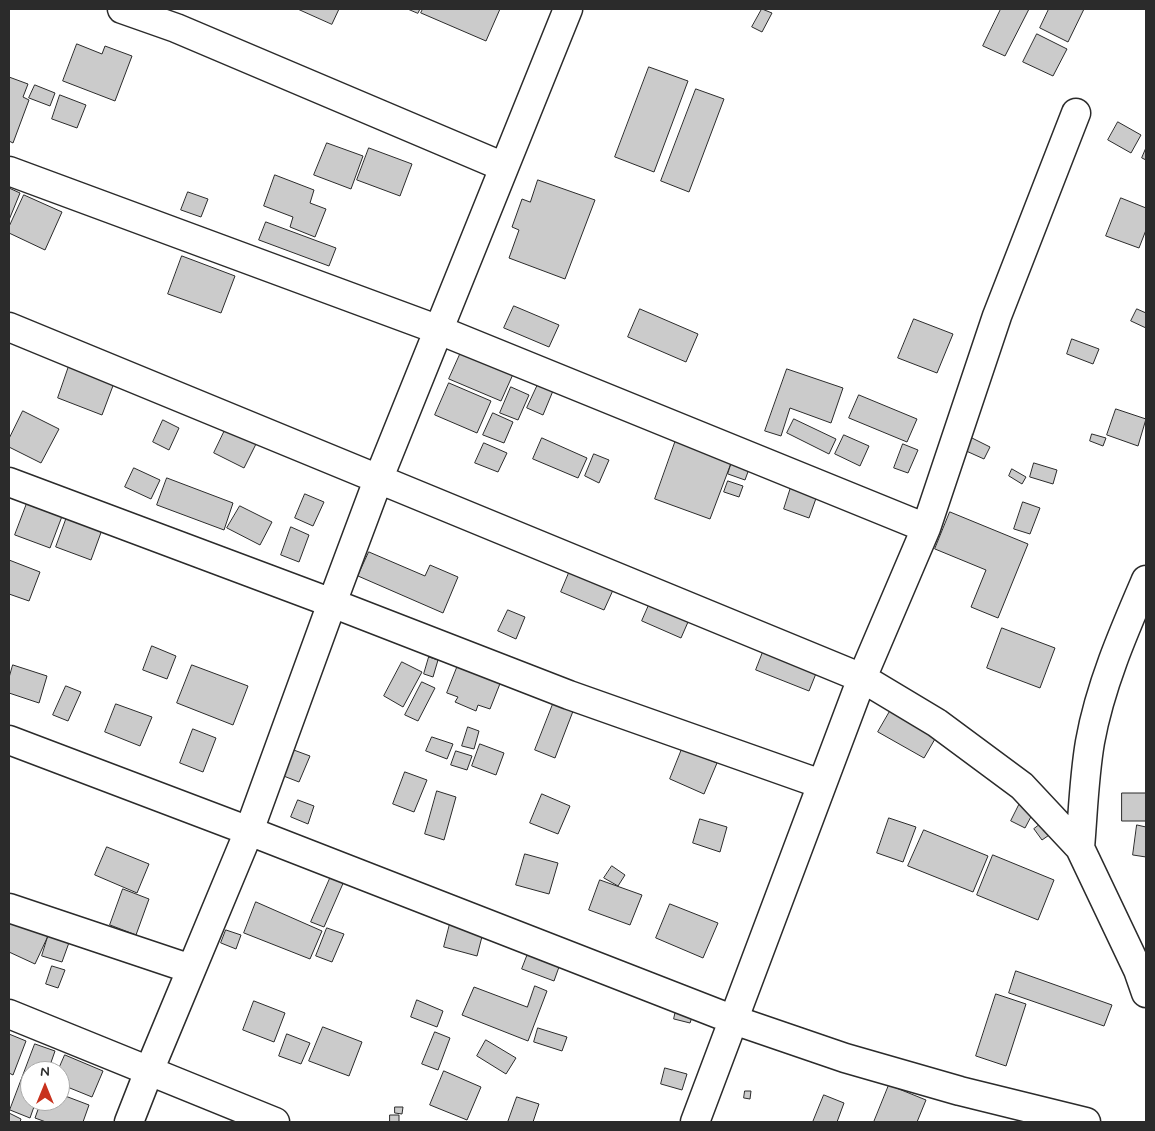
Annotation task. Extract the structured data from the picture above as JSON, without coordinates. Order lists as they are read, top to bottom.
{
  "north": "top"
}
